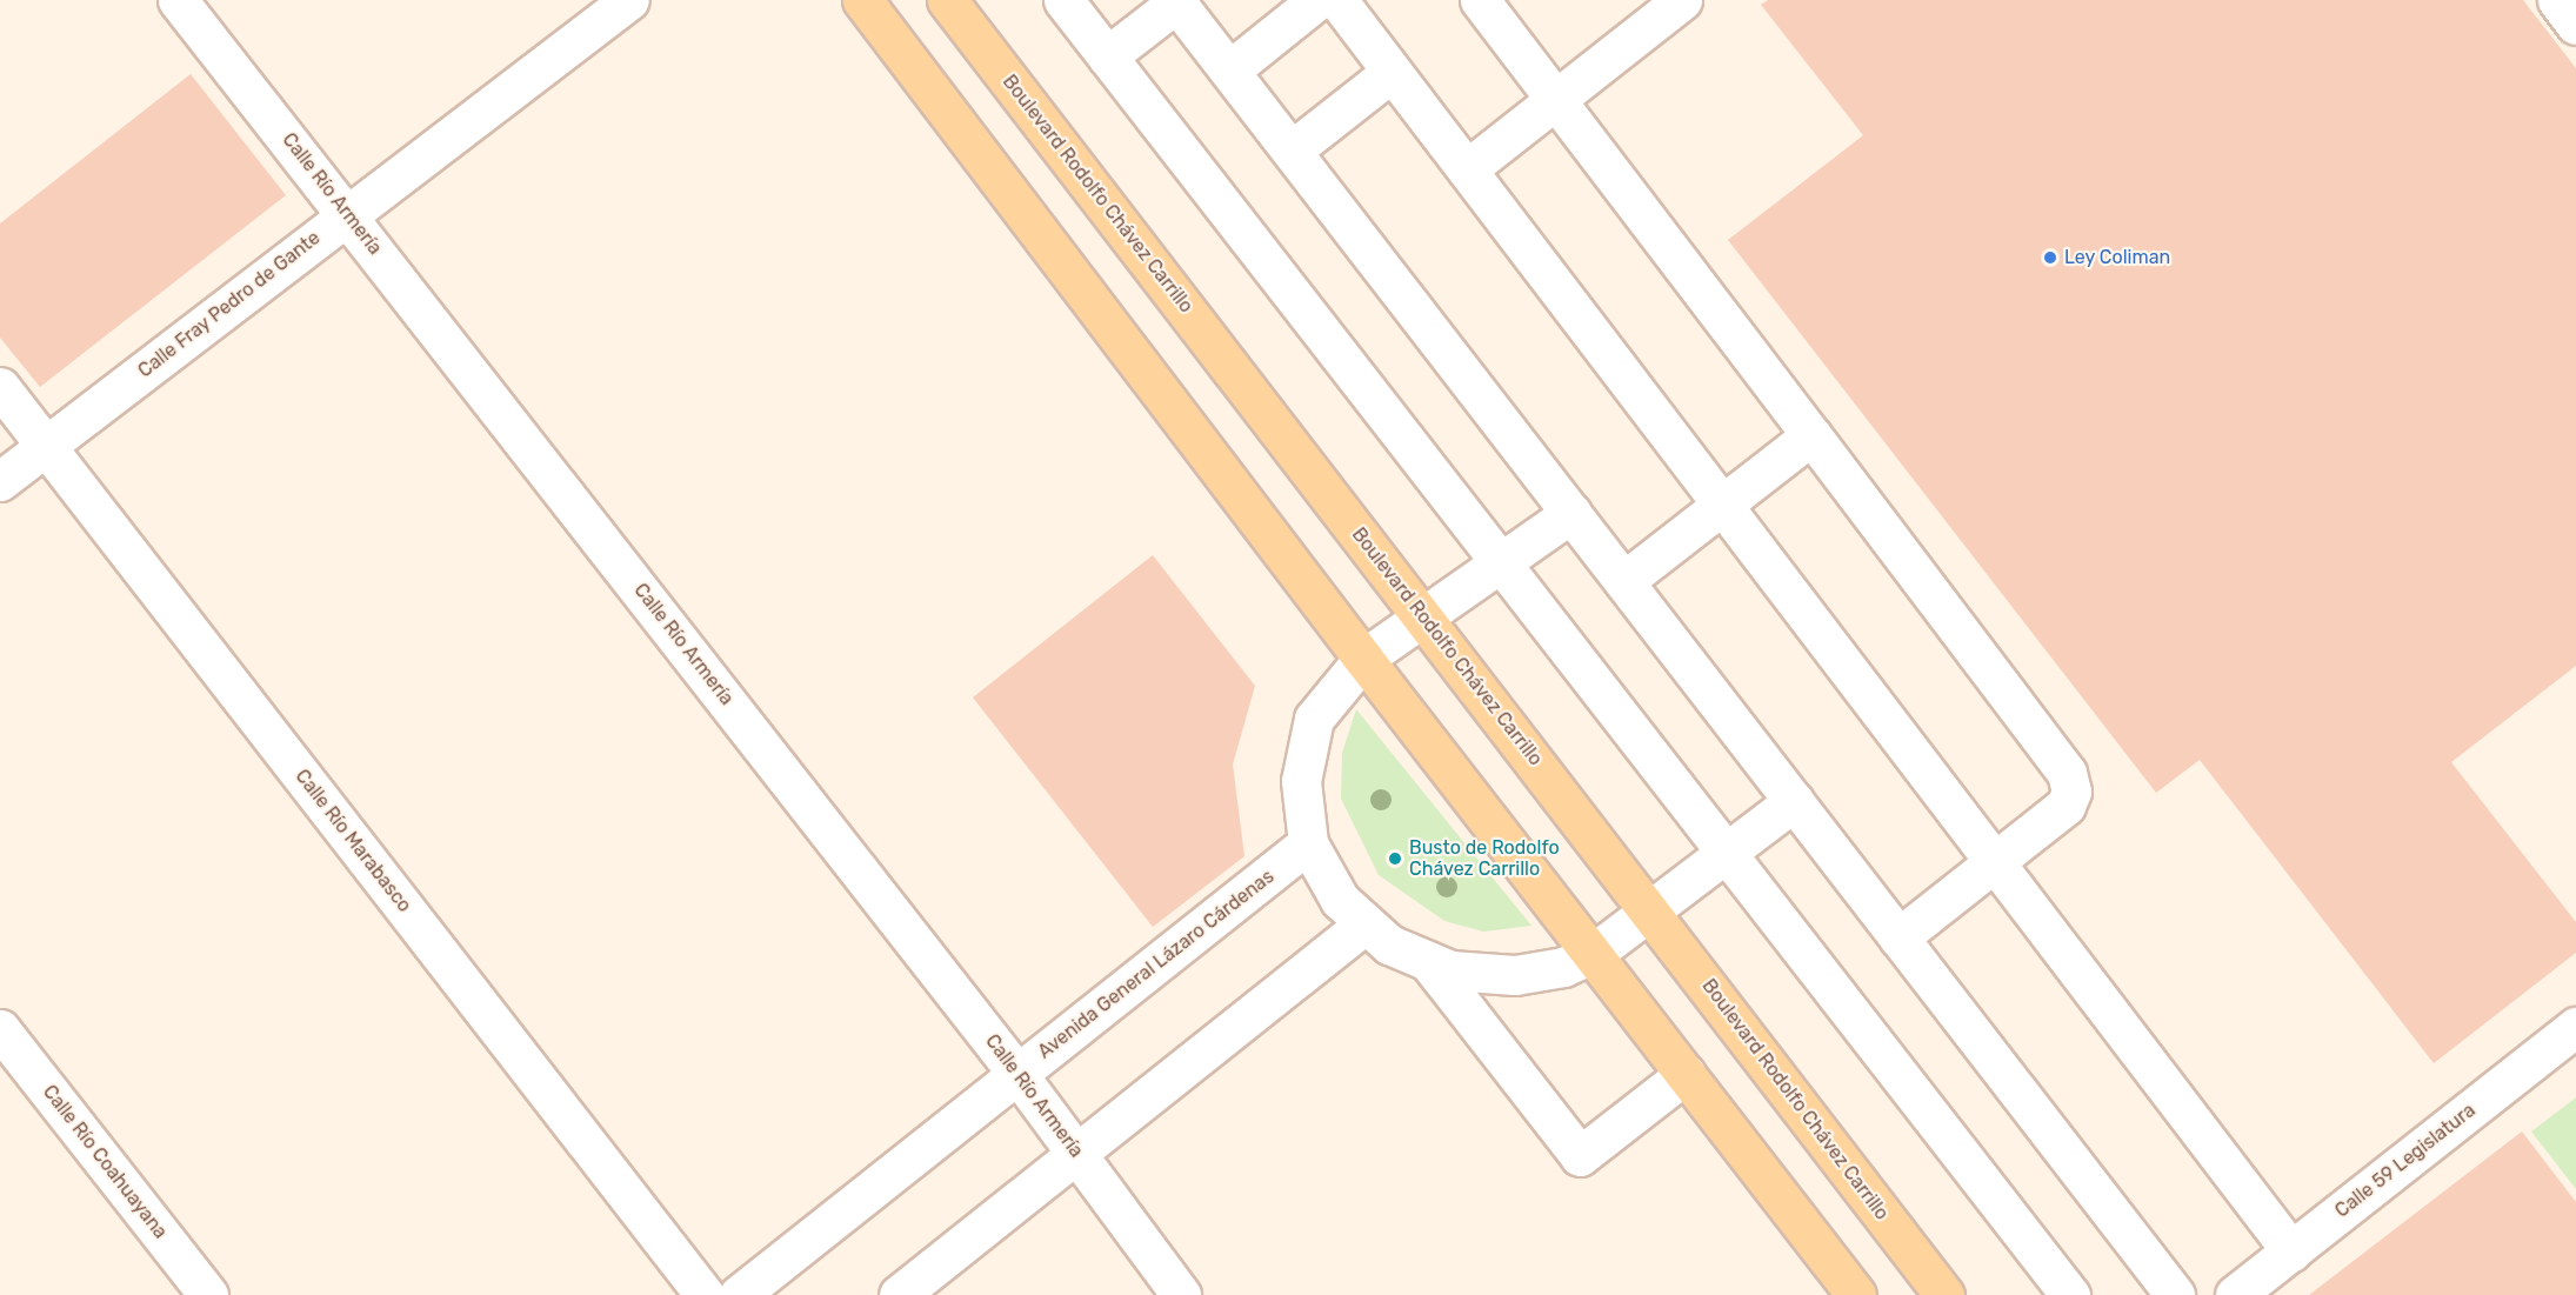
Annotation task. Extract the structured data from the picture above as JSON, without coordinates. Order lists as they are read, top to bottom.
{
  "streets": {
    "main road": ["Boulevard Rodolfo Chávez Carrillo"],
    "street": [
      "Calle Río Armería",
      "Calle Fray Pedro de Gante",
      "Calle Río Marabasco",
      "Avenida General Lázaro Cárdenas",
      "Calle 59 Legislatura",
      "Calle Río Coahuayana"
    ]
  },
  "crossings": [
    ["Calle Río Armería", "Calle Fray Pedro de Gante"],
    ["Calle Río Armería", "Avenida General Lázaro Cárdenas"],
    ["Calle Fray Pedro de Gante", "Calle Río Marabasco"]
  ],
  "places": ["Ley Coliman", "Busto de Rodolfo Chávez Carrillo"]
}
